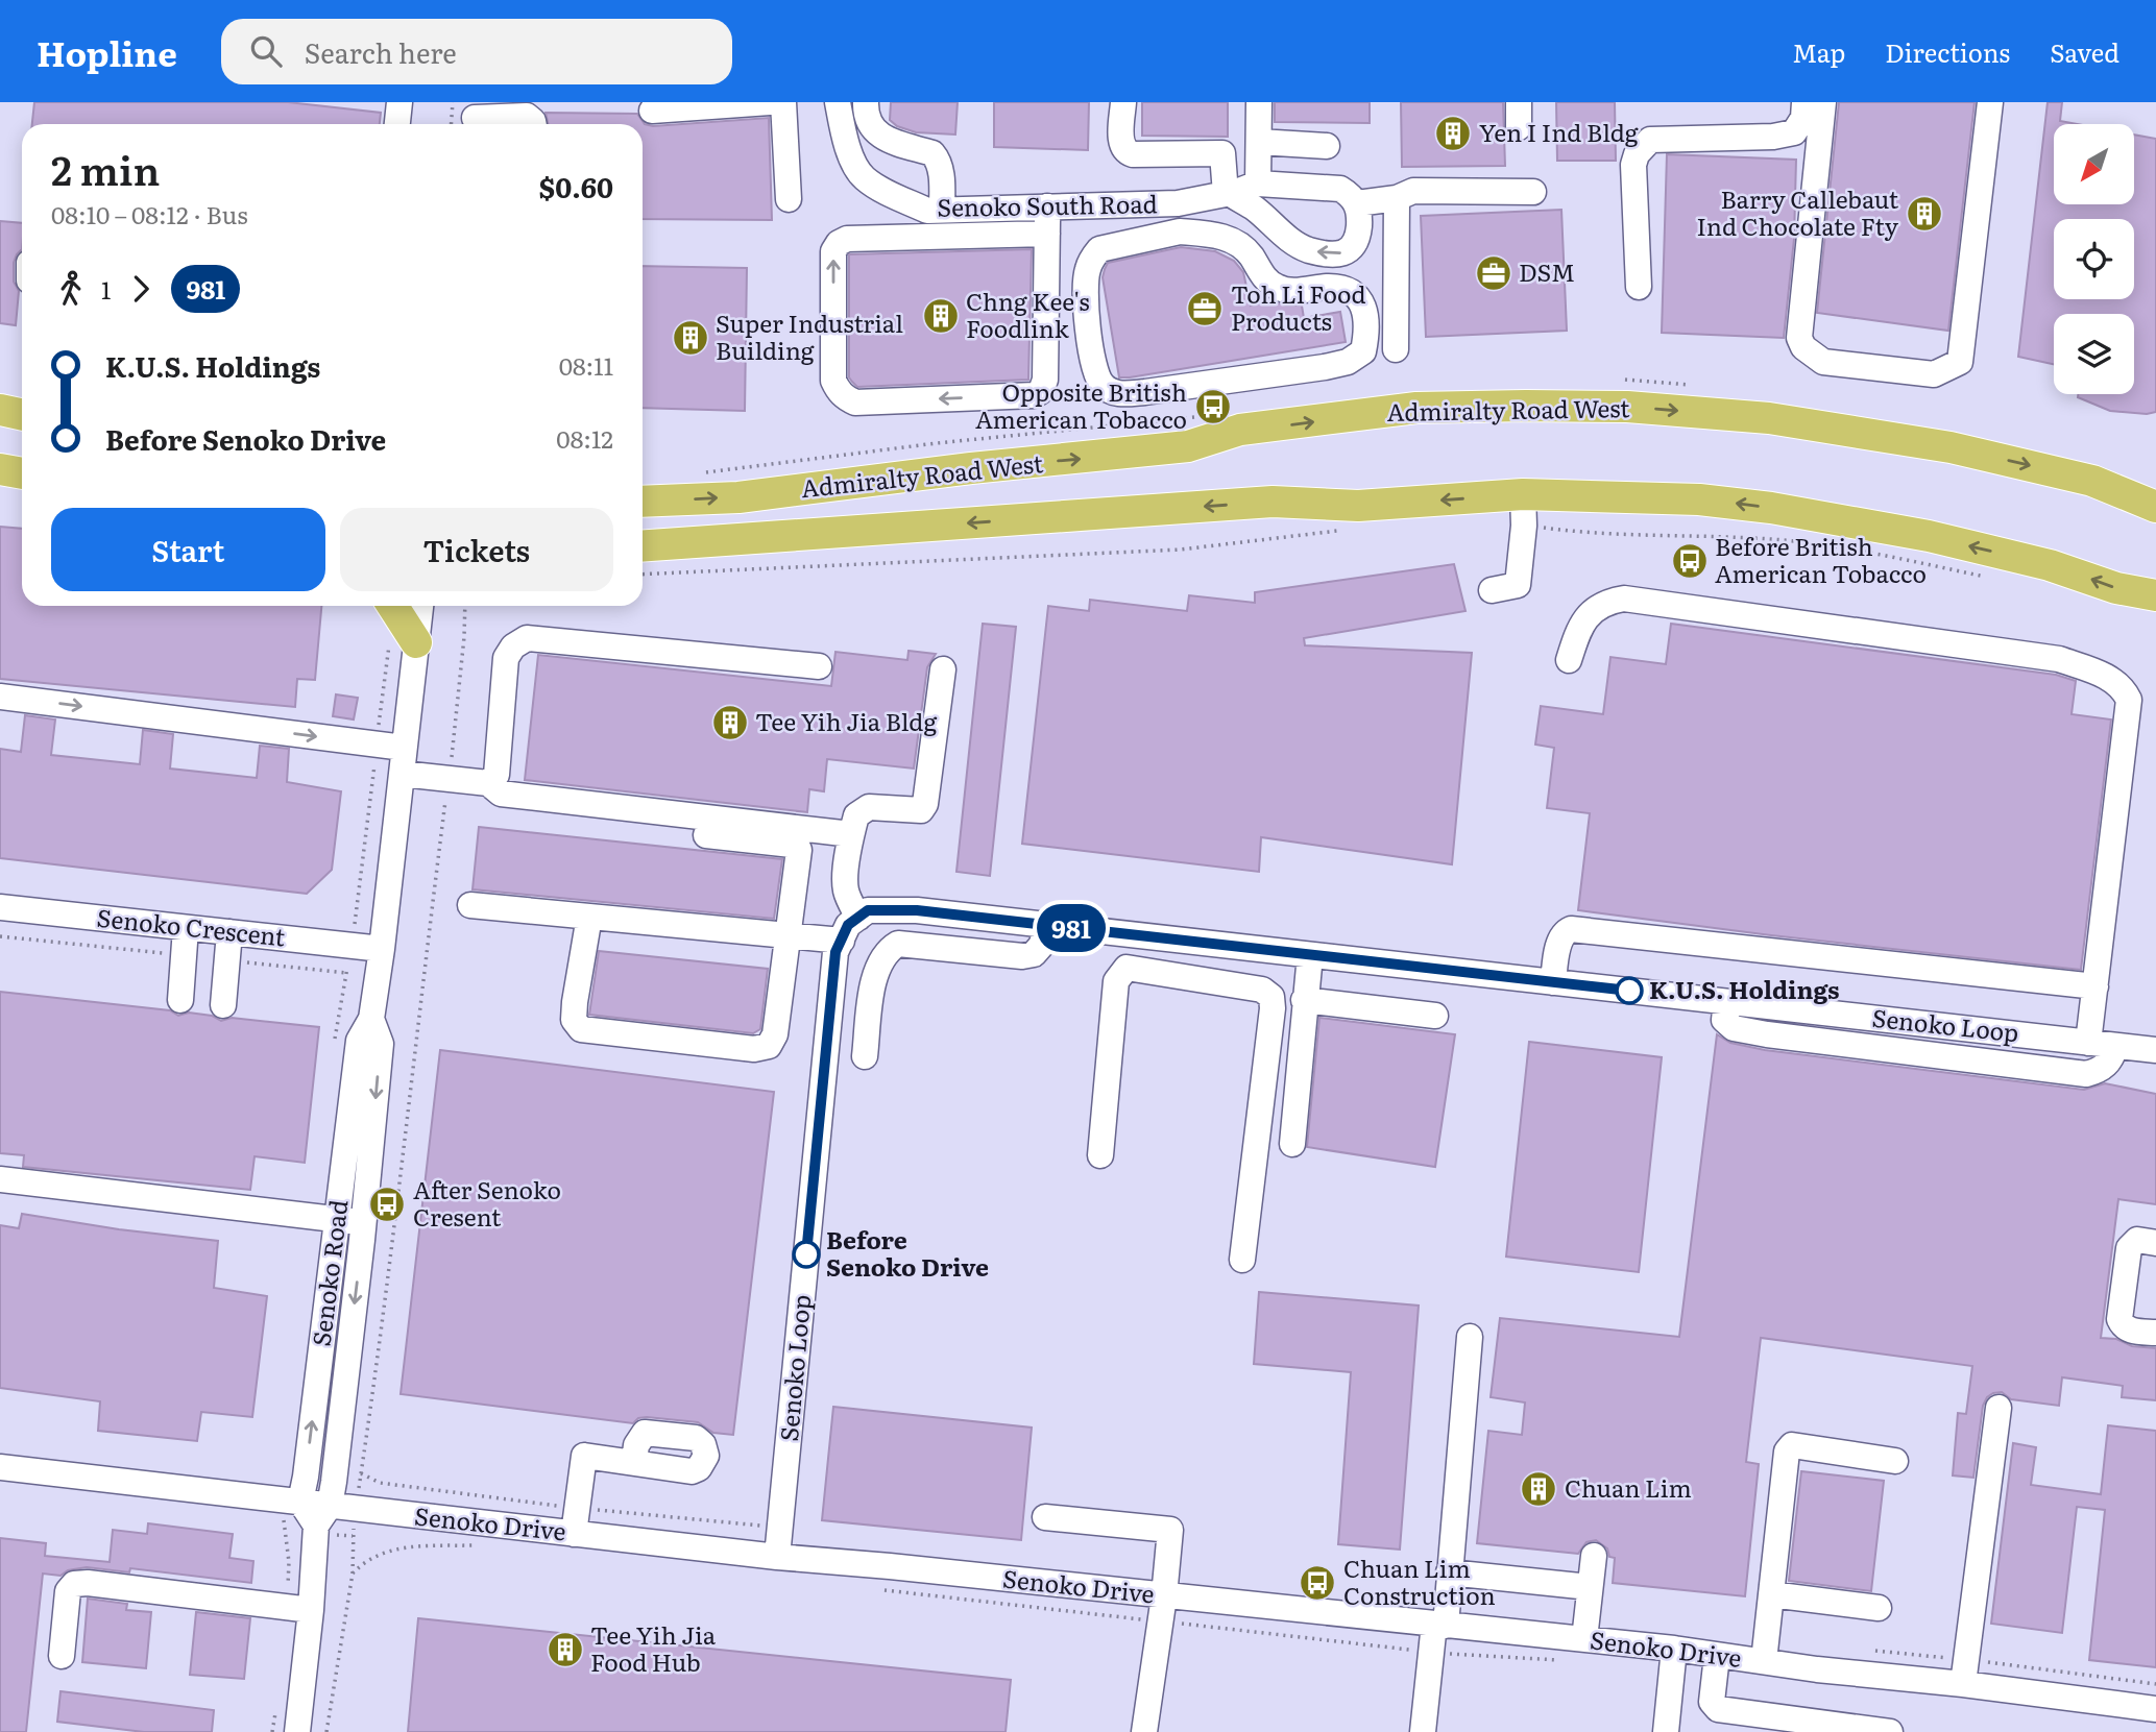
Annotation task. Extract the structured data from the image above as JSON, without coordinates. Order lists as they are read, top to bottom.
{
  "streets": {
    "main road": ["Admiralty Road West"],
    "street": [
      "Senoko South Road",
      "Senoko Crescent",
      "Senoko Loop",
      "Senoko Road",
      "Senoko Drive"
    ]
  },
  "crossings": [
    ["Senoko Crescent", "Senoko Road"],
    ["Senoko Loop", "Senoko Drive"],
    ["Senoko Road", "Senoko Drive"]
  ],
  "places": {
    "building": [
      "Yen I Ind Bldg",
      "Barry Callebaut Ind Chocolate Fty",
      "Chng Kee's Foodlink",
      "Super Industrial Building",
      "Tee Yih Jia Bldg",
      "Chuan Lim",
      "Tee Yih Jia Food Hub"
    ],
    "office": ["DSM", "Toh Li Food Products"],
    "bus stop": [
      "Opposite British American Tobacco",
      "Before British American Tobacco",
      "After Senoko Cresent",
      "Chuan Lim Construction"
    ],
    "other": ["K.U.S. Holdings", "Before Senoko Drive"]
  },
  "lines": ["bus line 981"],
  "north": "bottom left",
  "page": {
    "header": "Hopline",
    "search": "Search here",
    "nav": ["Map", "Directions", "Saved"],
    "on_map": "981",
    "heading": ["2 min", "08:10 – 08:12 · Bus", "$0.60"],
    "legs": ["1", "981"],
    "list": [
      {
        "name": "K.U.S. Holdings",
        "value": "08:11"
      },
      {
        "name": "Before Senoko Drive",
        "value": "08:12"
      }
    ],
    "buttons": ["Start", "Tickets"]
  }
}
